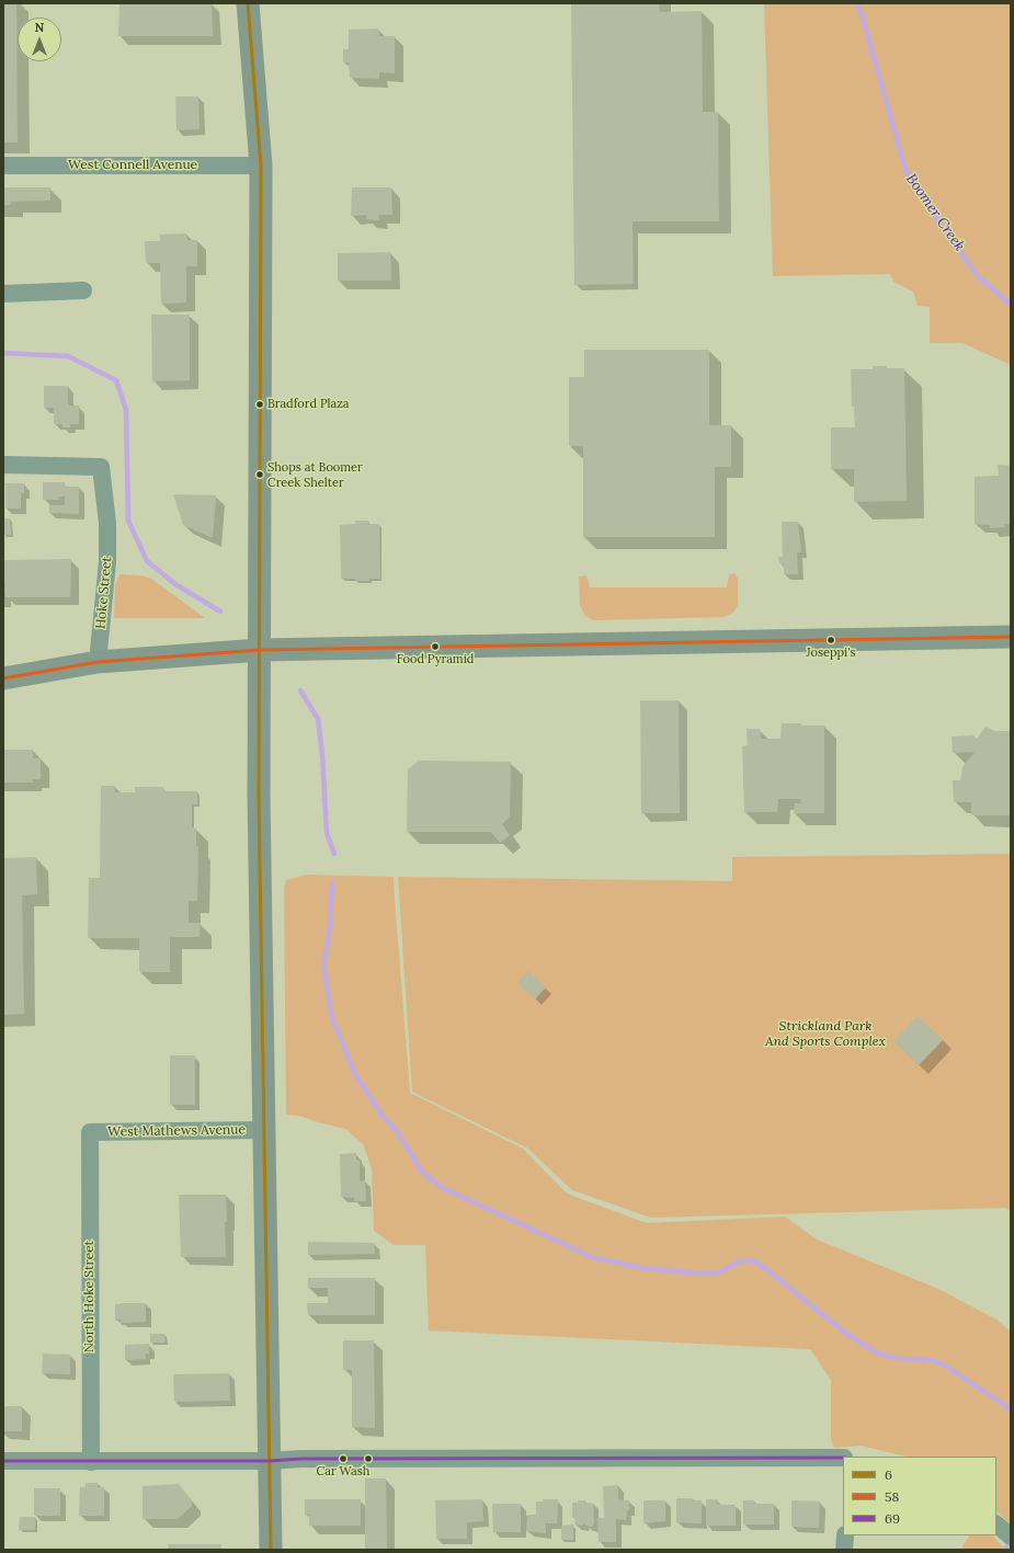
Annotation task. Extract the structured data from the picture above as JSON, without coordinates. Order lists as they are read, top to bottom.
{
  "streets": {
    "street": [
      "West Connell Avenue",
      "Hoke Street",
      "West Mathews Avenue",
      "North Hoke Street"
    ]
  },
  "crossings": [
    ["West Mathews Avenue", "North Hoke Street"]
  ],
  "water": ["Boomer Creek"],
  "parks": ["Strickland Park And Sports Complex"],
  "places": [
    "Bradford Plaza",
    "Shops at Boomer Creek Shelter",
    "Joseppi's",
    "Food Pyramid",
    "Car Wash"
  ],
  "lines": ["transit line 6", "transit line 58", "transit line 69"],
  "legend": ["6", "58", "69"],
  "north": "top"
}
